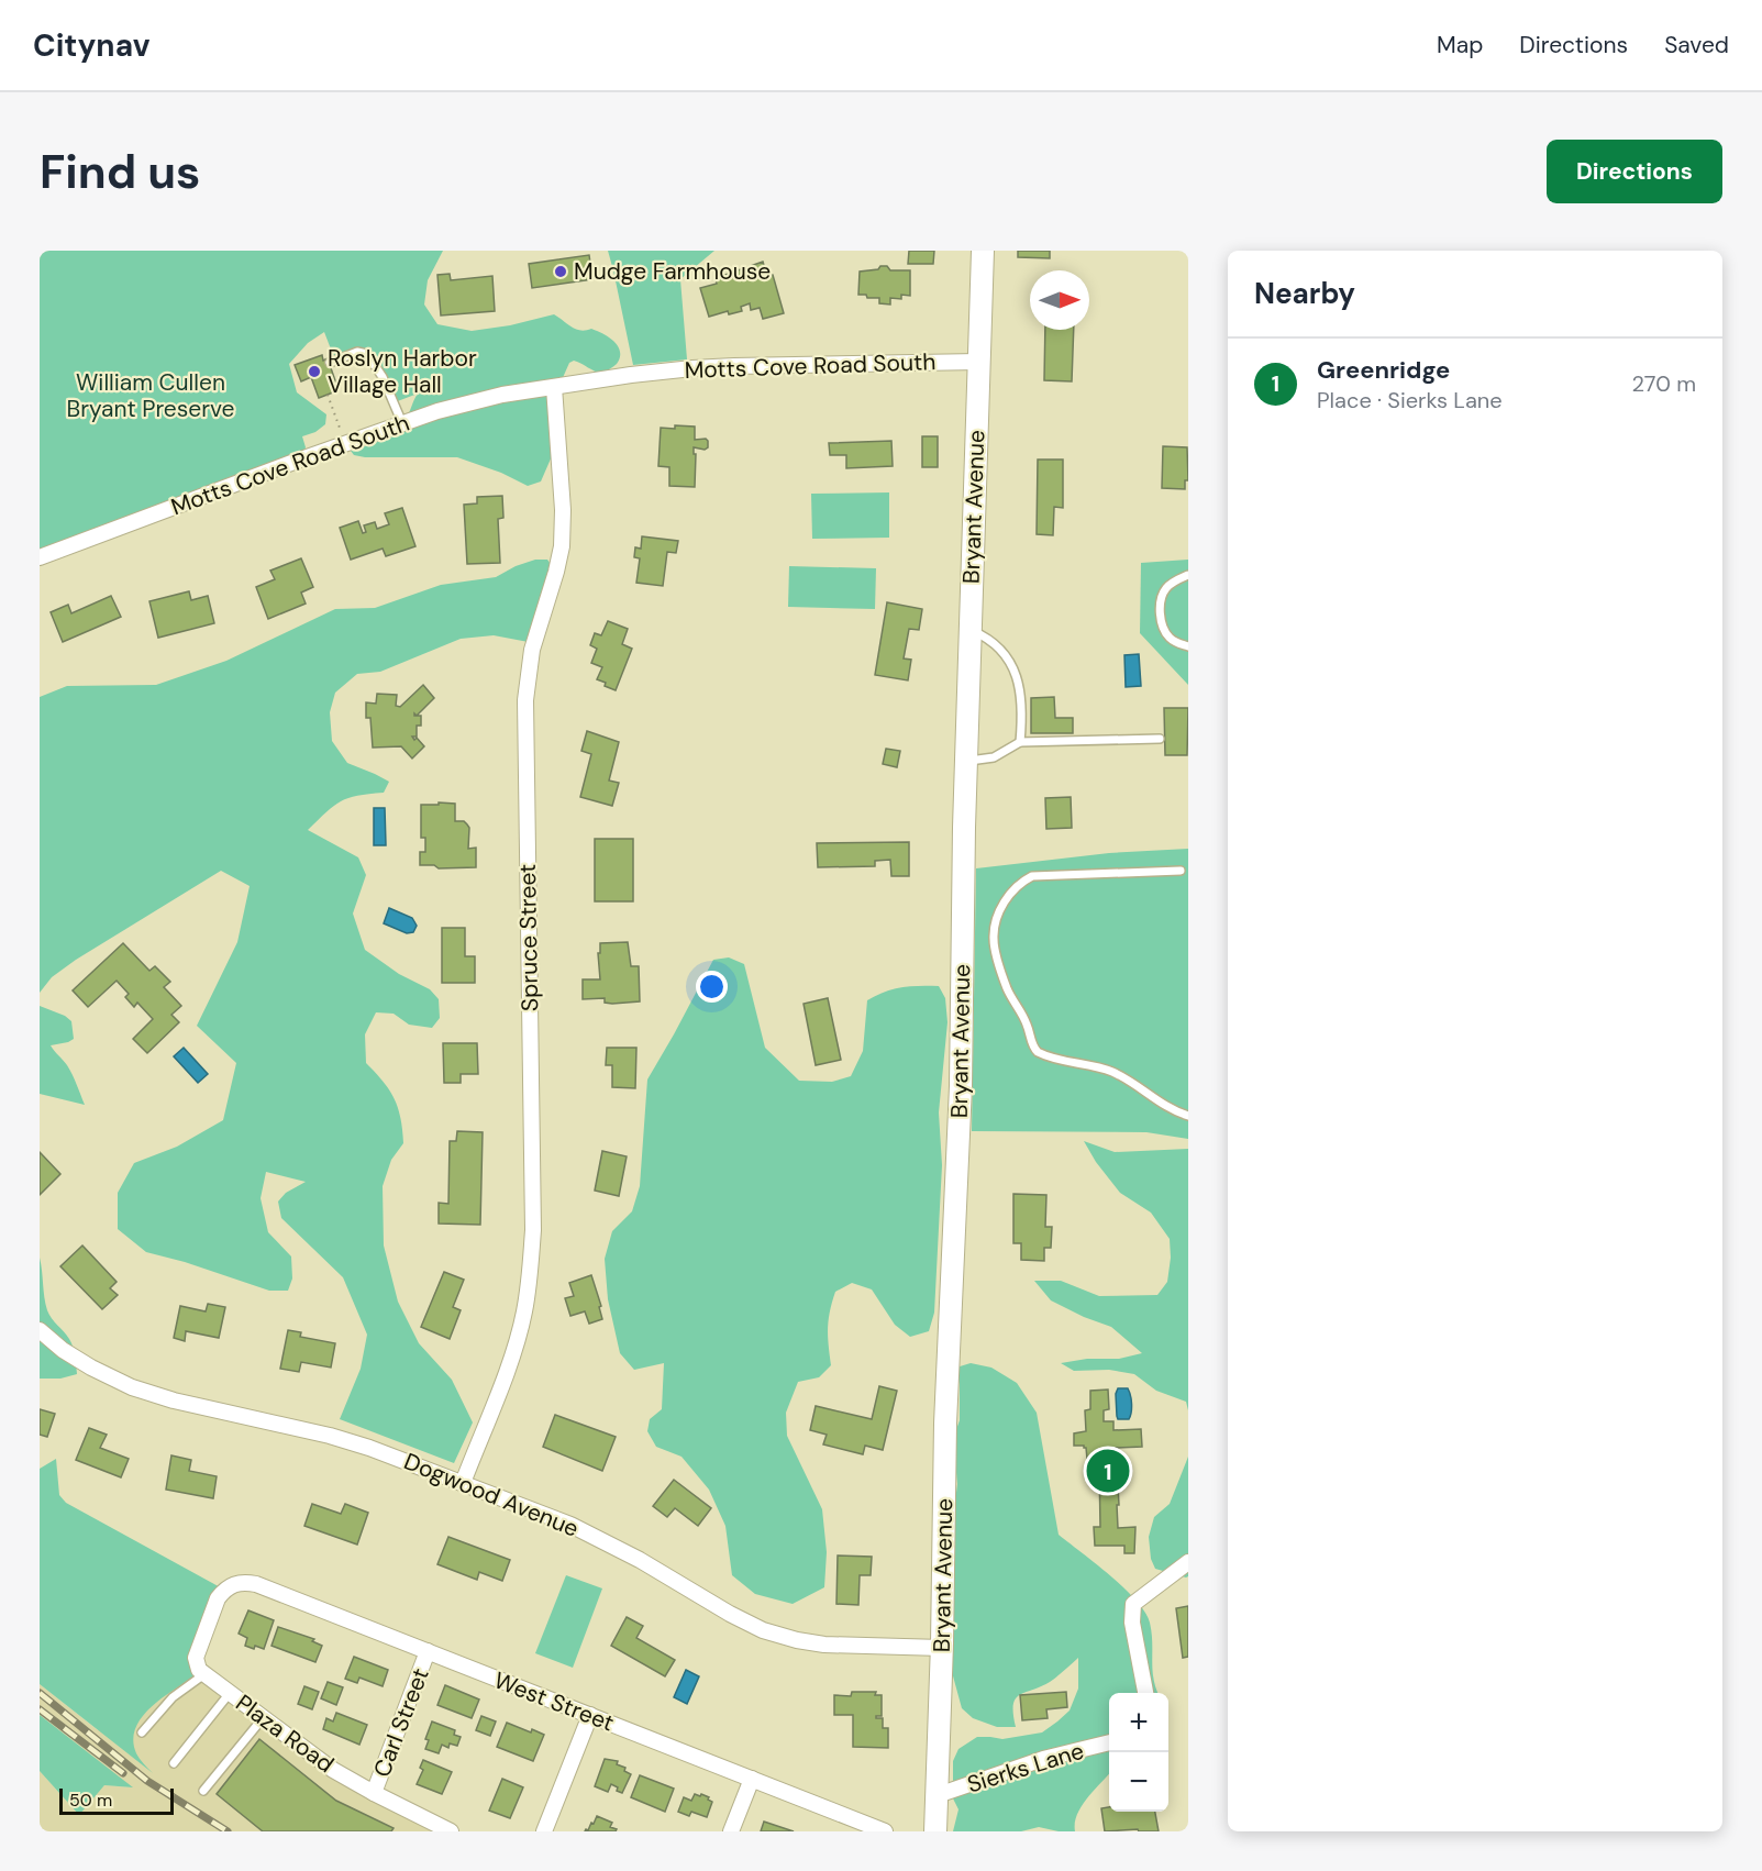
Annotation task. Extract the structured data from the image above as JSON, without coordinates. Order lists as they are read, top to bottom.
{
  "streets": {
    "main road": ["Bryant Avenue"],
    "street": [
      "Motts Cove Road South",
      "Spruce Street",
      "Dogwood Avenue",
      "West Street",
      "Carl Street",
      "Plaza Road",
      "Sierks Lane"
    ]
  },
  "crossings": [
    ["Motts Cove Road South", "Bryant Avenue"],
    ["Motts Cove Road South", "Spruce Street"],
    ["Bryant Avenue", "Dogwood Avenue"],
    ["Bryant Avenue", "Sierks Lane"],
    ["Spruce Street", "Dogwood Avenue"],
    ["West Street", "Carl Street"],
    ["West Street", "Plaza Road"],
    ["Carl Street", "Plaza Road"]
  ],
  "parks": ["William Cullen Bryant Preserve"],
  "places": ["Mudge Farmhouse", "Roslyn Harbor Village Hall"],
  "scale_bar": "50 m",
  "north": "right",
  "page": {
    "header": "Citynav",
    "nav": ["Map", "Directions", "Saved"],
    "buttons": "Directions",
    "title": "Find us",
    "heading": "Nearby",
    "list": [
      {
        "mark": "1",
        "name": "Greenridge",
        "note": "Place · Sierks Lane",
        "value": "270 m"
      }
    ],
    "pins": "1",
    "map_buttons": ["+", "−"],
    "scale": "50 m"
  }
}
